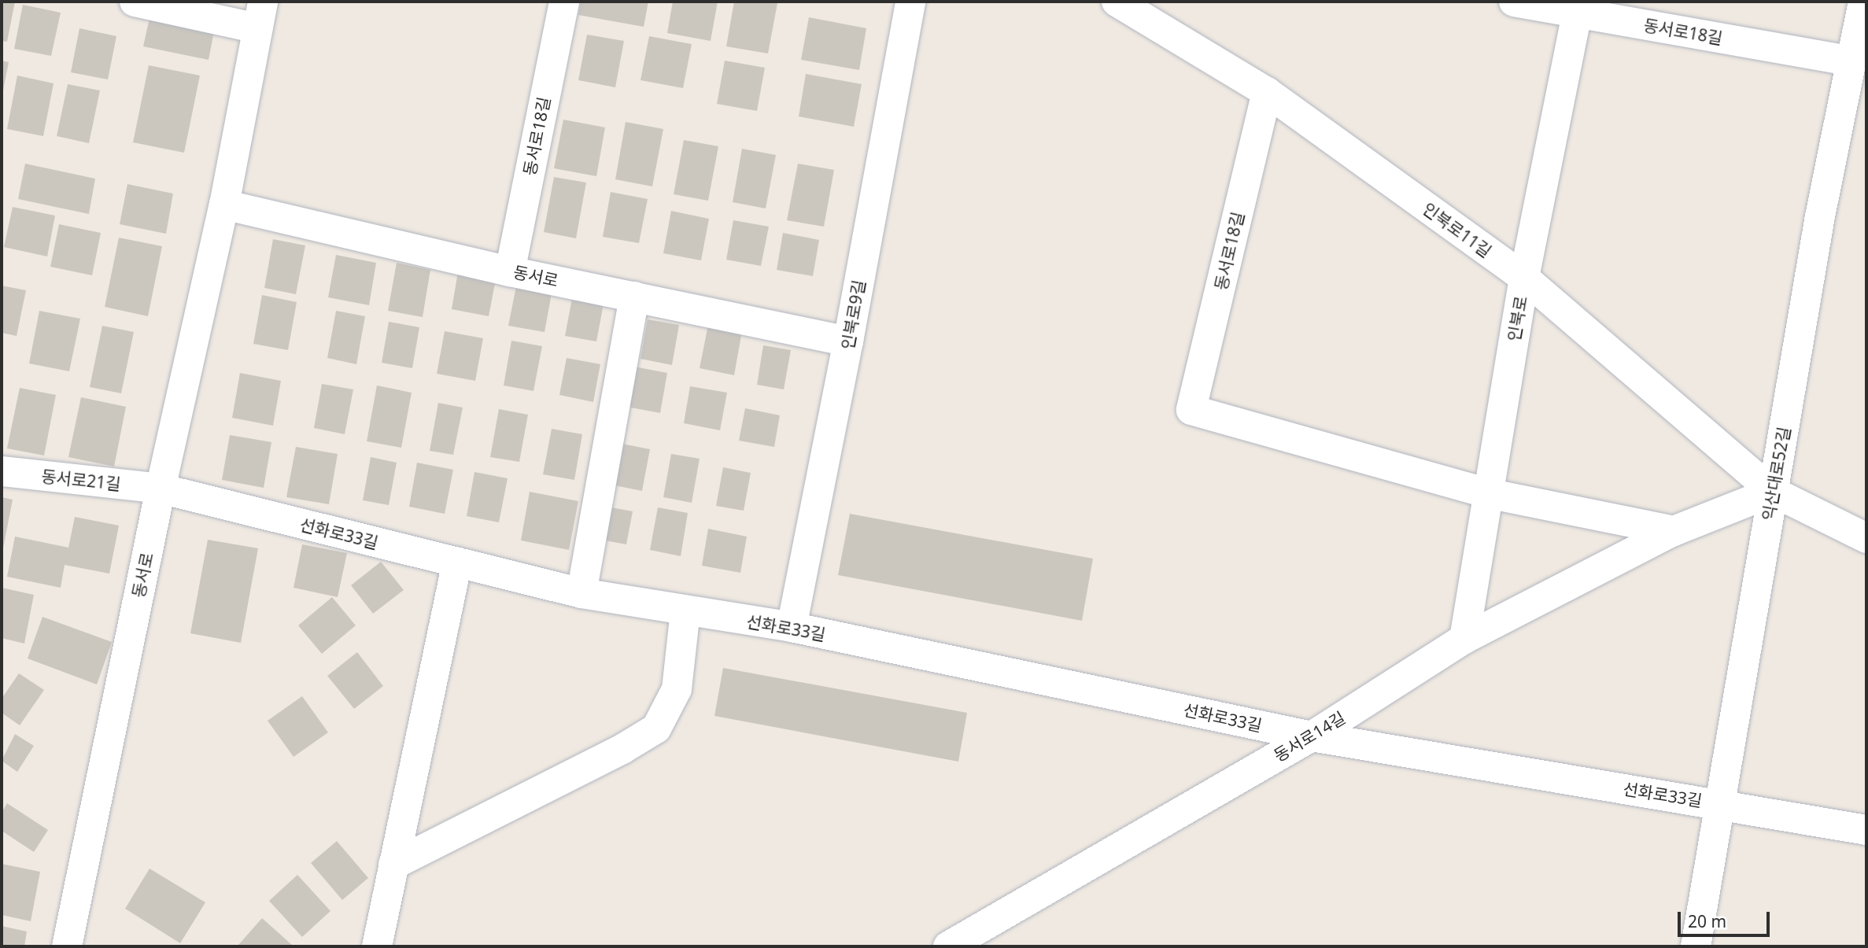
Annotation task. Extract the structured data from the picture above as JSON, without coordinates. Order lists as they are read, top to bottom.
{
  "streets": {
    "street": [
      "동서로18길",
      "인북로11길",
      "동서로",
      "인북로9길",
      "인북로",
      "익산대로52길",
      "동서로21길",
      "선화로33길",
      "동서로14길"
    ]
  },
  "crossings": [
    ["동서로18길", "인북로11길"],
    ["동서로18길", "동서로"],
    ["동서로18길", "인북로"],
    ["동서로18길", "익산대로52길"],
    ["인북로11길", "인북로"],
    ["인북로11길", "익산대로52길"],
    ["인북로11길", "동서로14길"],
    ["동서로", "인북로9길"],
    ["동서로", "동서로21길"],
    ["동서로", "선화로33길"],
    ["인북로9길", "선화로33길"],
    ["인북로", "동서로14길"],
    ["익산대로52길", "선화로33길"],
    ["익산대로52길", "동서로14길"],
    ["동서로21길", "선화로33길"],
    ["선화로33길", "동서로14길"]
  ],
  "scale_bar": "20 m"
}
